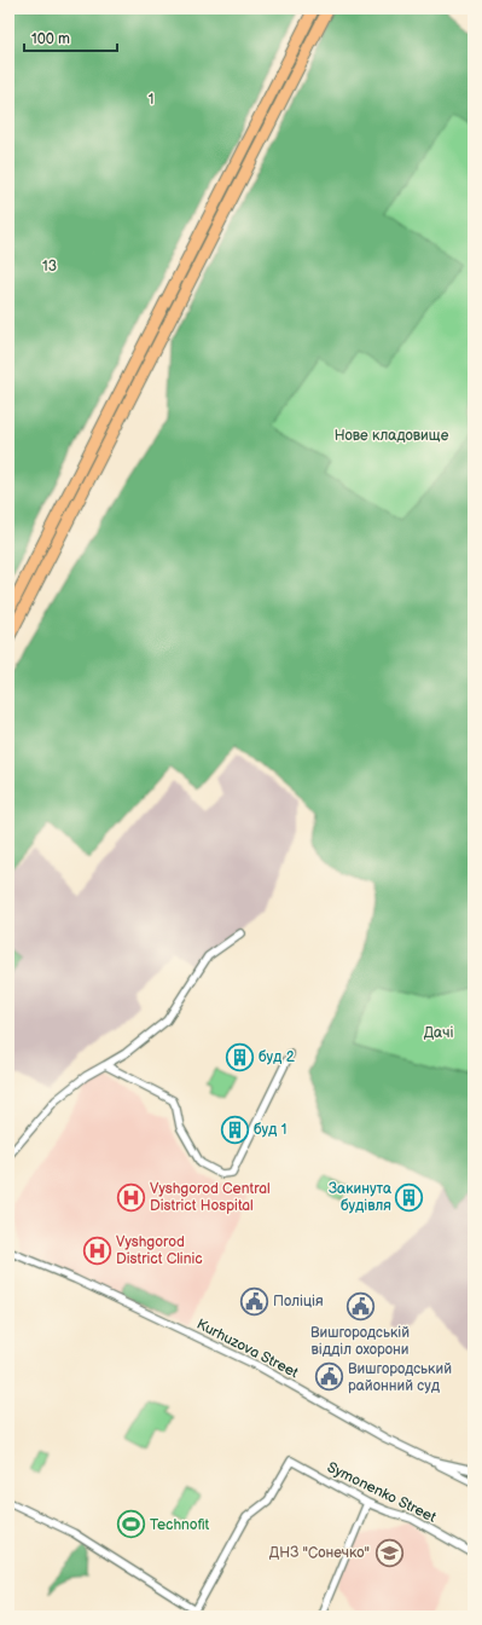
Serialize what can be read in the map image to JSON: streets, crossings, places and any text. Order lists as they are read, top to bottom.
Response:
{
  "streets": {
    "street": ["Kurhuzova Street", "Symonenko Street"]
  },
  "parks": [
    "1",
    "13",
    "Нове кладовище",
    "Дачі"
  ],
  "places": {
    "building": ["буд 2", "буд 1", "Закинута будівля"],
    "hospital": ["Vyshgorod Central District Hospital", "Vyshgorod District Clinic"],
    "public building": ["Поліція", "Вишгородській відділ охорони", "Вишгородський районний суд"],
    "sports": ["Technofit"],
    "school or university": ["ДНЗ \"Сонечко\""]
  },
  "scale_bar": "100 m"
}
